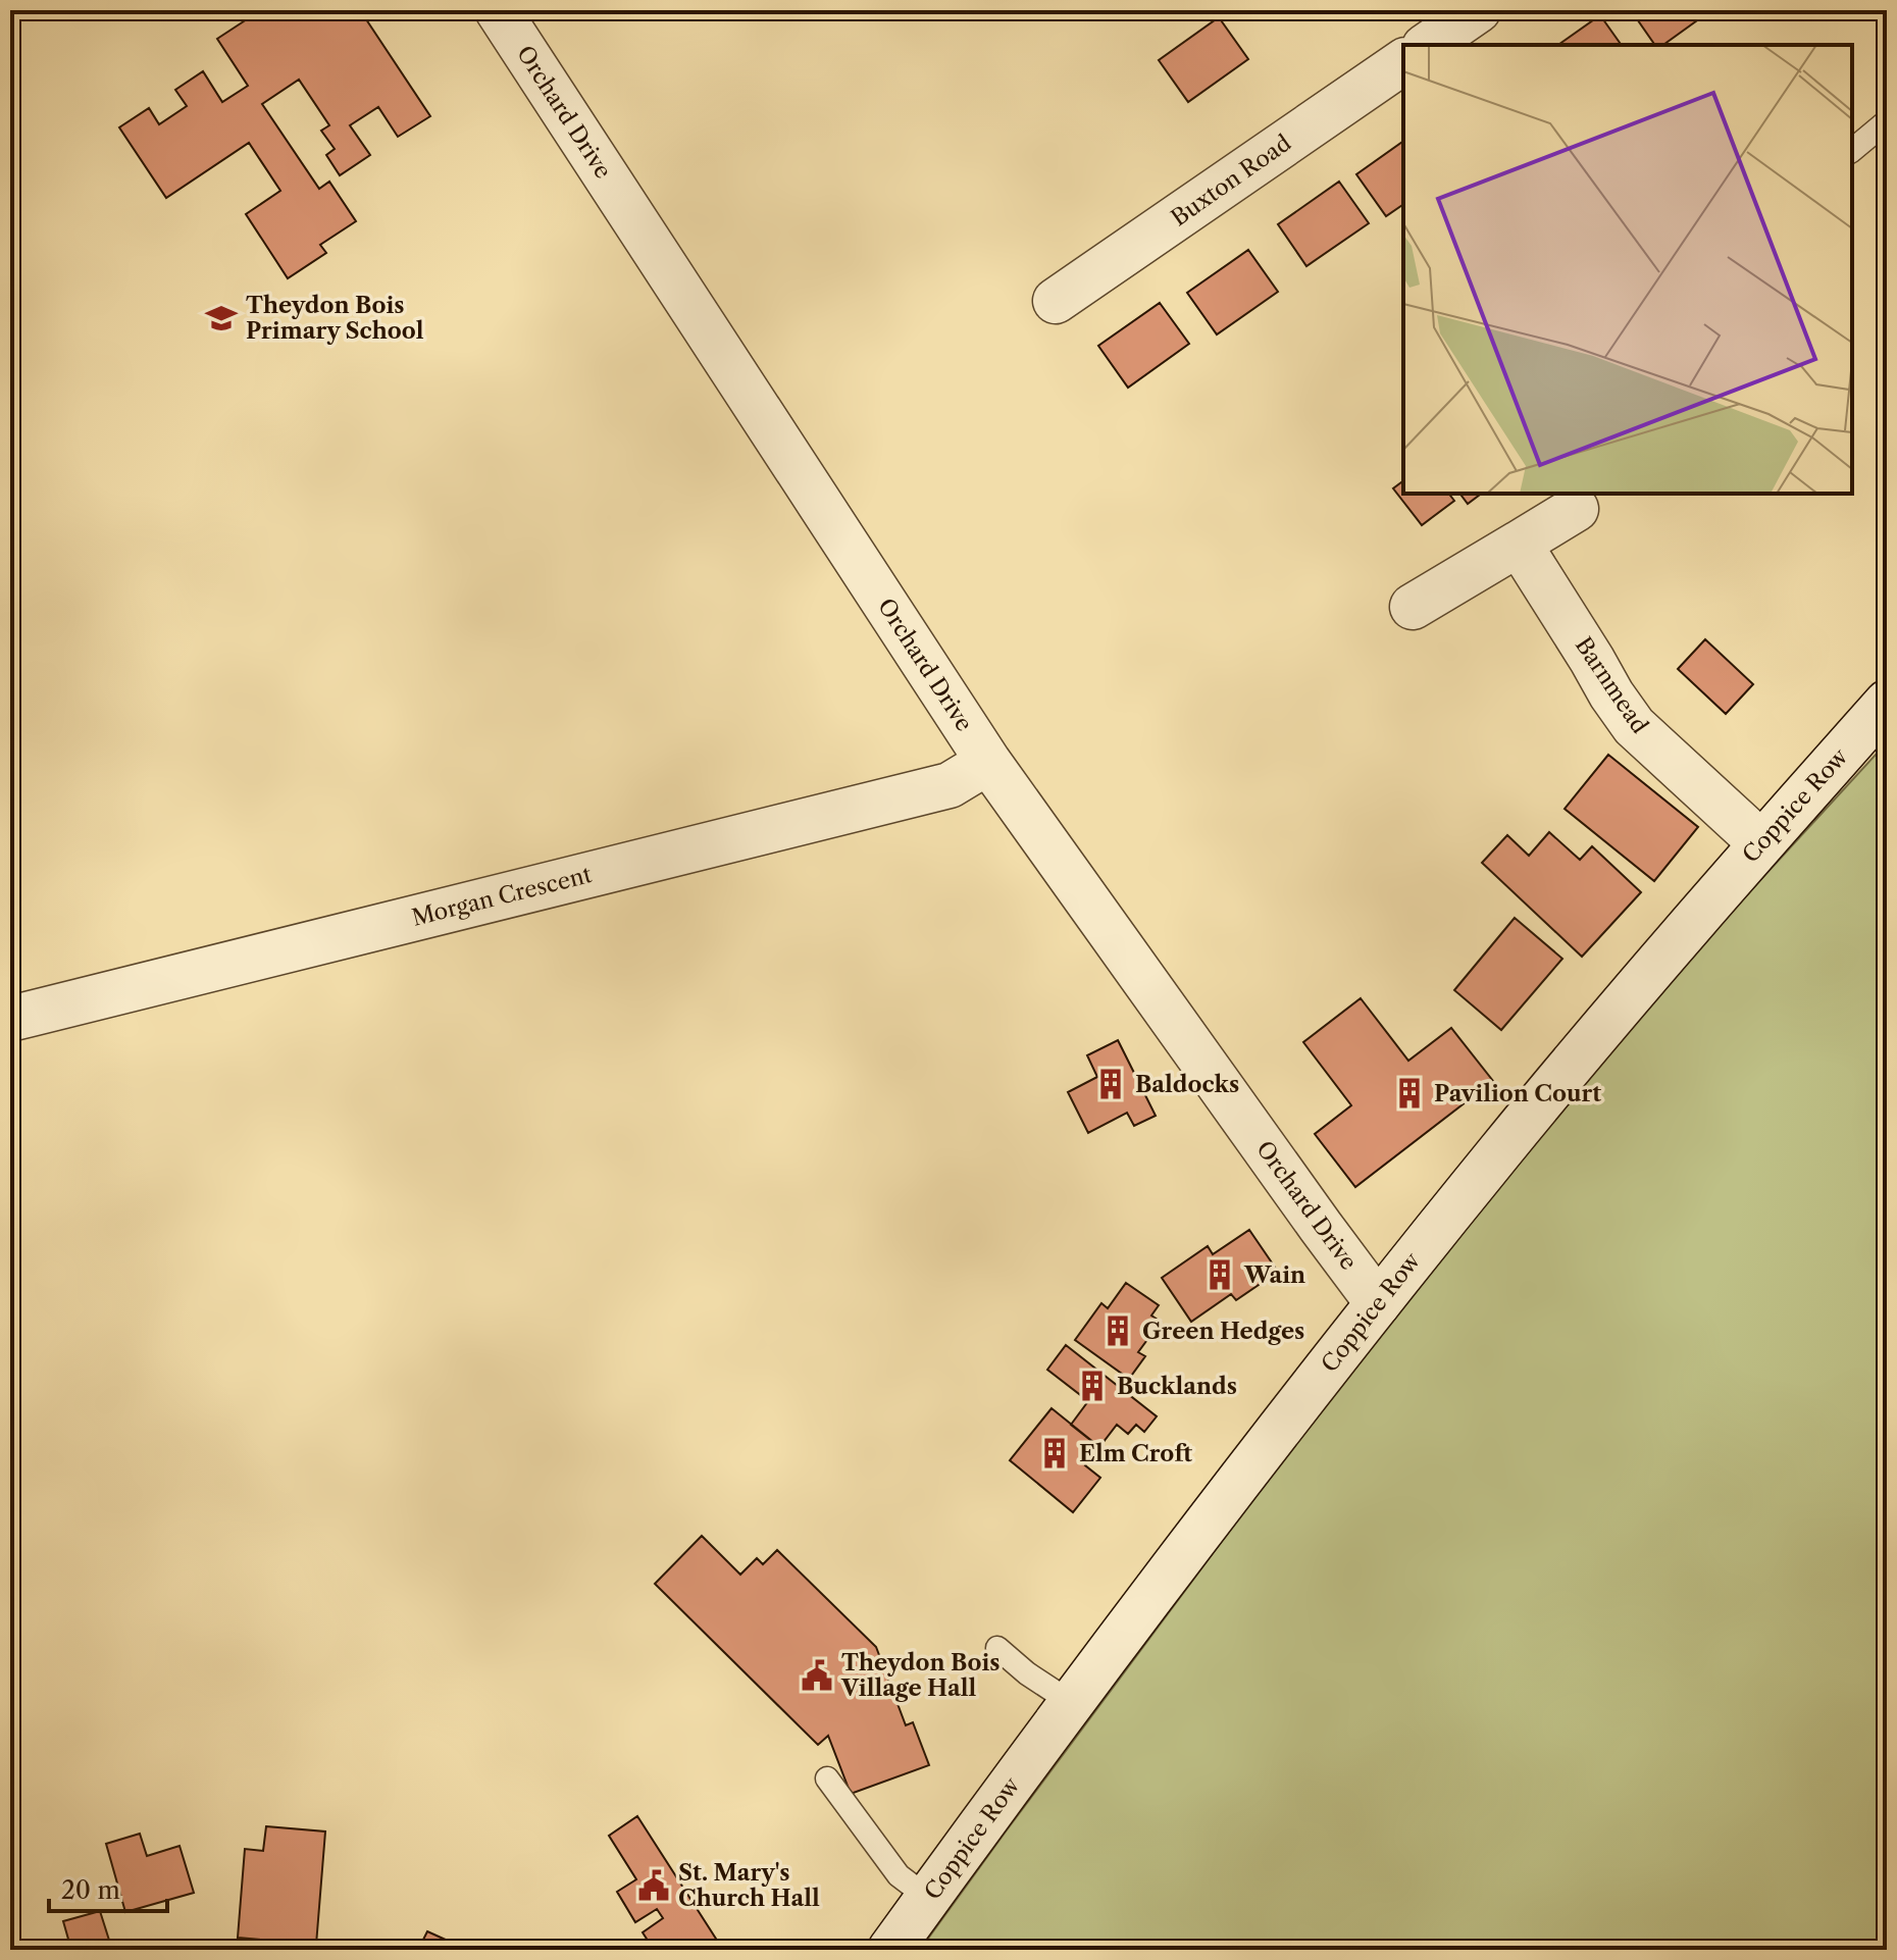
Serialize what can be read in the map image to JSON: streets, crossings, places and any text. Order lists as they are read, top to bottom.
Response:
{
  "streets": {
    "street": [
      "Orchard Drive",
      "Buxton Road",
      "Barnmead",
      "Coppice Row",
      "Morgan Crescent"
    ]
  },
  "crossings": [
    ["Orchard Drive", "Coppice Row"],
    ["Orchard Drive", "Morgan Crescent"],
    ["Barnmead", "Coppice Row"]
  ],
  "places": {
    "school or university": ["Theydon Bois Primary School"],
    "building": [
      "Baldocks",
      "Pavilion Court",
      "Wain",
      "Green Hedges",
      "Bucklands",
      "Elm Croft"
    ],
    "public building": ["Theydon Bois Village Hall", "St. Mary's Church Hall"]
  },
  "scale_bar": "20 m"
}
